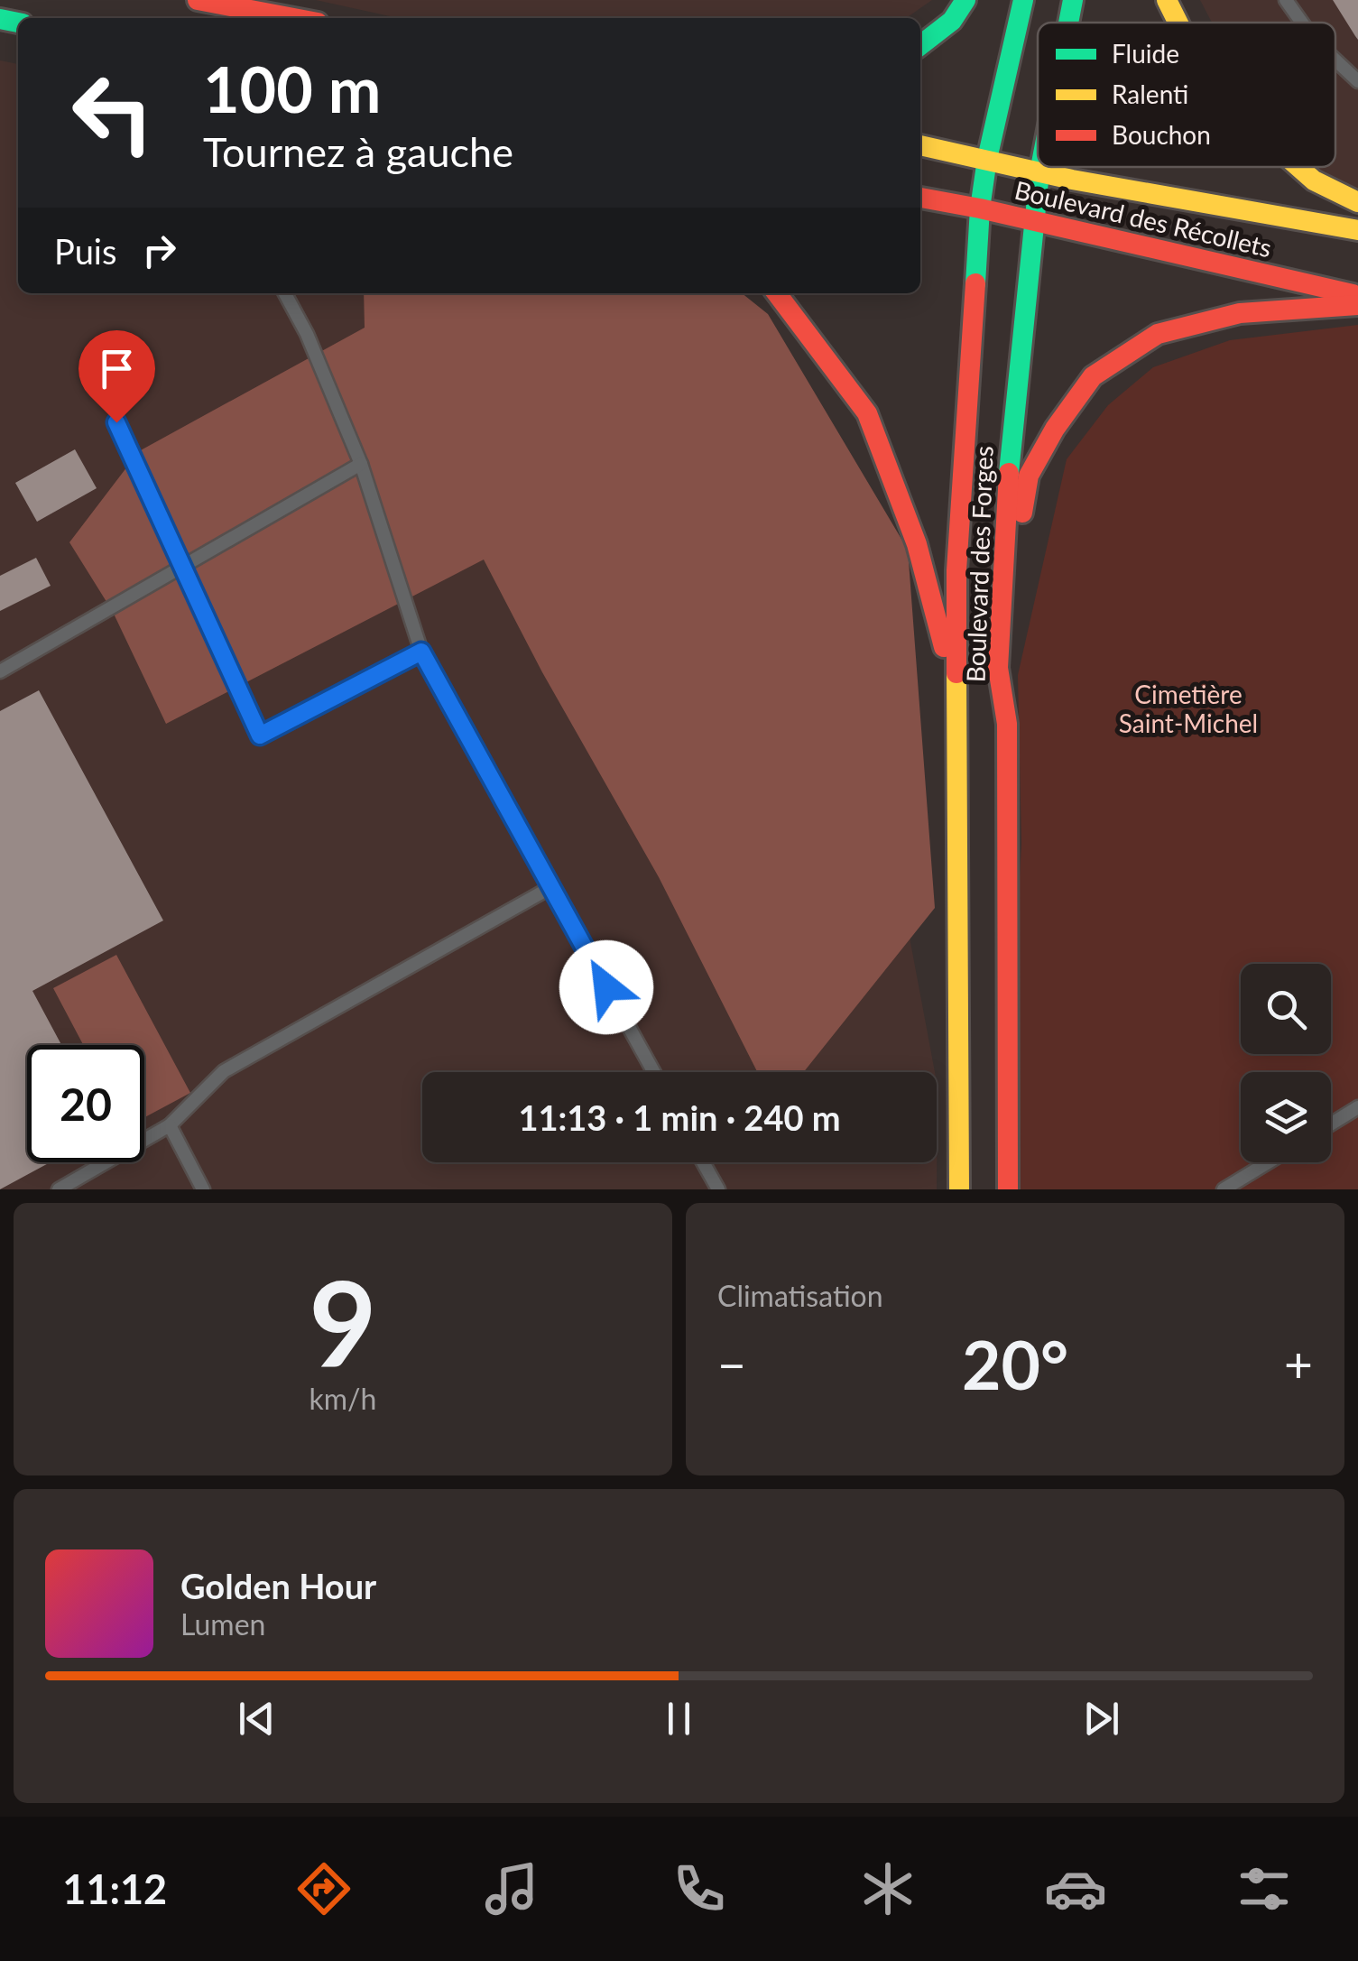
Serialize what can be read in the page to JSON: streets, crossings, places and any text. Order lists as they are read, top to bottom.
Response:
{
  "streets": {
    "main road": ["Boulevard des Récollets", "Boulevard des Forges"]
  },
  "crossings": [
    ["Boulevard des Récollets", "Boulevard des Forges"]
  ],
  "parks": ["Cimetière Saint-Michel"],
  "legend": ["Fluide", "Ralenti", "Bouchon"],
  "page": {
    "turn": ["100 m", "Tournez à gauche"],
    "then": "Puis",
    "limit": "20",
    "trip": "11:13 · 1 min · 240 m",
    "tile": [
      ["9", "km/h"],
      "Climatisation"
    ],
    "heat": ["−", "20°", "+"],
    "song": ["Golden Hour", "Lumen"],
    "tabs": "11:12"
  }
}
